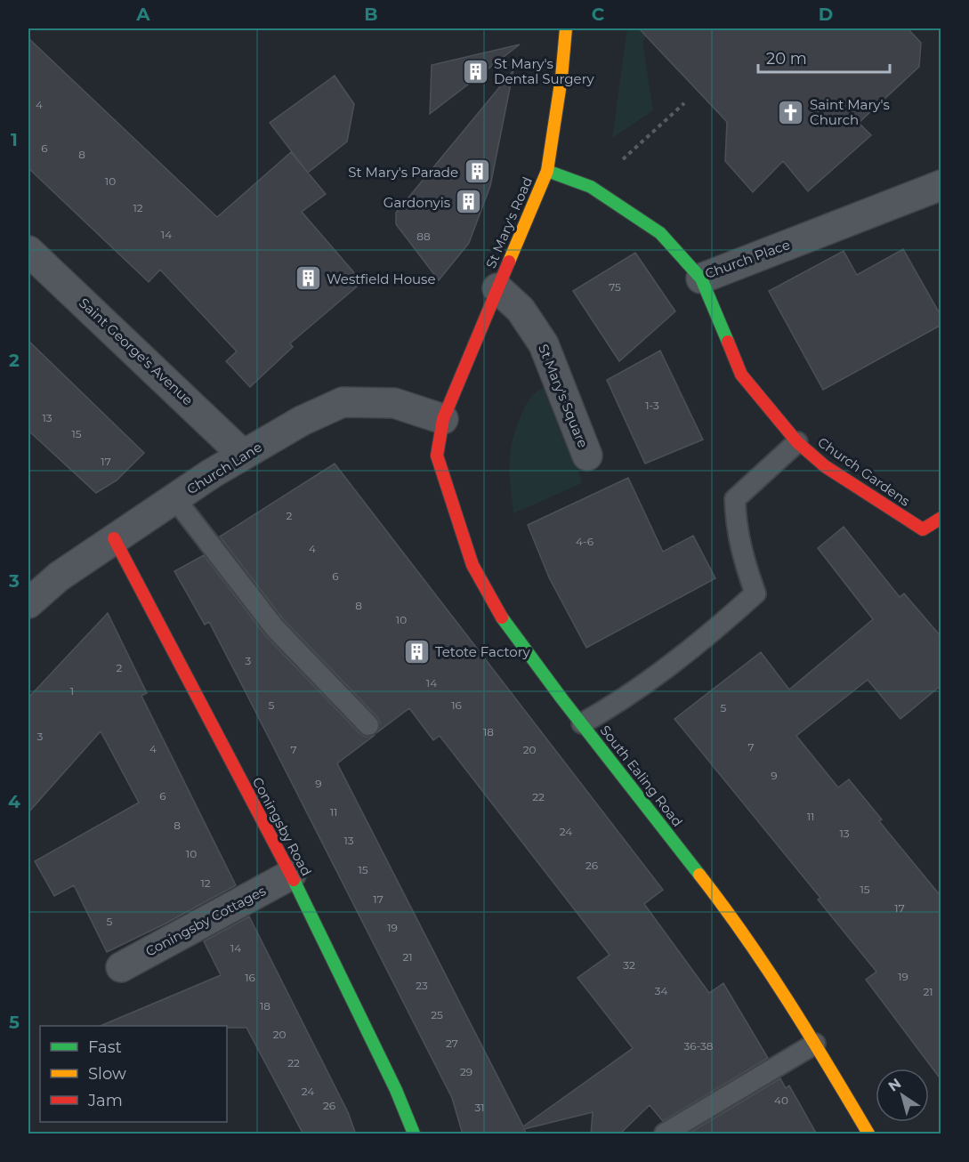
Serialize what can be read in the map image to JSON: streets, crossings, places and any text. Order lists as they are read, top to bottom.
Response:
{
  "streets": {
    "main road": [
      "St Mary's Road",
      "Church Place",
      "Church Gardens",
      "South Ealing Road",
      "Coningsby Road"
    ],
    "street": [
      "Saint George's Avenue",
      "St Mary's Square",
      "Church Lane",
      "Coningsby Cottages"
    ]
  },
  "crossings": [
    ["St Mary's Road", "Church Place"],
    ["St Mary's Road", "St Mary's Square"],
    ["St Mary's Road", "Church Lane"],
    ["St Mary's Road", "South Ealing Road"],
    ["Church Place", "Church Gardens"],
    ["Saint George's Avenue", "Church Lane"],
    ["Church Lane", "South Ealing Road"],
    ["Church Lane", "Coningsby Road"],
    ["Coningsby Road", "Coningsby Cottages"]
  ],
  "places": {
    "building": [
      "St Mary's Dental Surgery",
      "St Mary's Parade",
      "Gardonyis",
      "Westfield House",
      "Tetote Factory"
    ],
    "church": ["Saint Mary's Church"]
  },
  "house_numbers": [
    "4",
    "6",
    "8",
    "10",
    "12",
    "14",
    "88",
    "75",
    "1-3",
    "13",
    "15",
    "17",
    "2",
    "4-6",
    "4",
    "6",
    "8",
    "10",
    "3",
    "2",
    "14",
    "1",
    "5",
    "16",
    "5",
    "18",
    "3",
    "7",
    "4",
    "7",
    "20",
    "9",
    "9",
    "6",
    "22",
    "11",
    "11",
    "8",
    "24",
    "13",
    "13",
    "10",
    "26",
    "15",
    "12",
    "15",
    "17",
    "17",
    "5",
    "19",
    "14",
    "21",
    "32",
    "19",
    "16",
    "23",
    "34",
    "21",
    "18",
    "25",
    "20",
    "27",
    "36-38",
    "22",
    "29",
    "24",
    "40",
    "26",
    "31"
  ],
  "legend": ["Fast", "Slow", "Jam"],
  "scale_bar": "20 m",
  "north": "top left",
  "grid": {
    "columns": [
      "A",
      "B",
      "C",
      "D"
    ],
    "rows": [
      "1",
      "2",
      "3",
      "4",
      "5"
    ]
  }
}
